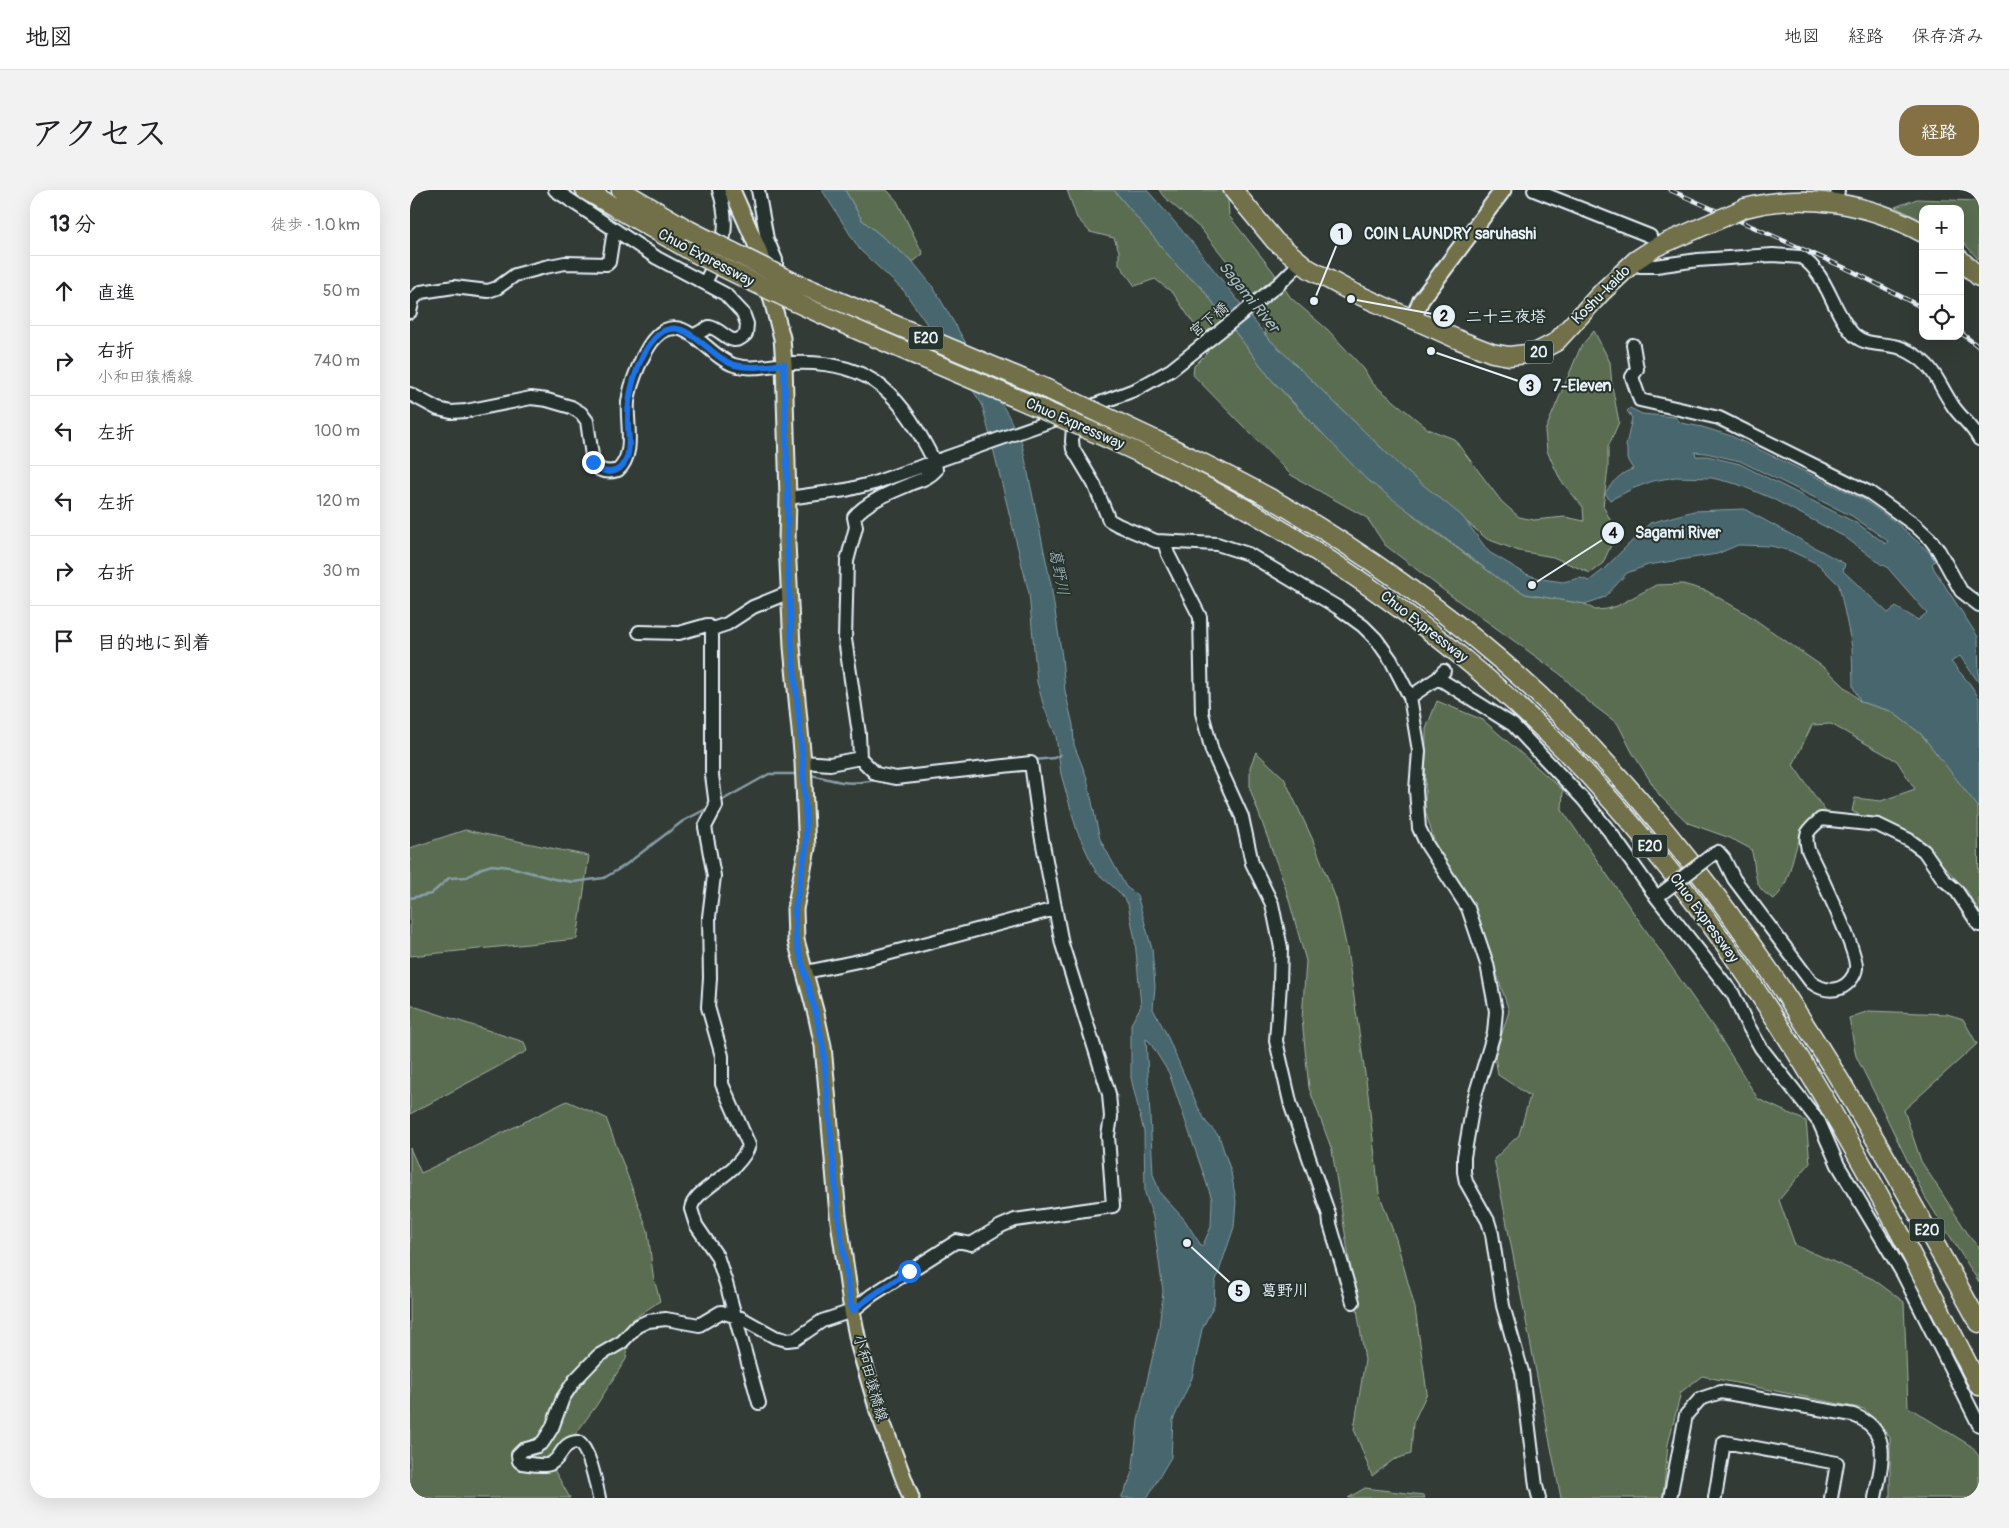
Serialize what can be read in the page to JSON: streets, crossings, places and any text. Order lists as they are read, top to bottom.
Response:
{
  "streets": {
    "highway": [
      "Chuo Expressway",
      "Koshu-kaido",
      "E20",
      "20"
    ],
    "main road": ["小和田猿橋線"],
    "street": ["宮下橋"]
  },
  "crossings": [
    ["Koshu-kaido", "宮下橋"],
    ["宮下橋", "小和田猿橋線"]
  ],
  "water": ["Sagami River", "葛野川"],
  "places": [
    "二十三夜塔",
    "COIN LAUNDRY saruhashi",
    "7-Eleven",
    "Sagami River",
    "葛野川"
  ],
  "page": {
    "header": "地図",
    "nav": ["地図", "経路", "保存済み"],
    "title": "アクセス",
    "buttons": "経路",
    "heading": ["13 分", "徒歩 · 1.0 km"],
    "map_buttons": ["+", "−"],
    "list": [
      ["直進", "50 m"],
      ["右折", "小和田猿橋線", "740 m"],
      ["左折", "100 m"],
      ["左折", "120 m"],
      ["右折", "30 m"],
      "目的地に到着"
    ]
  }
}
